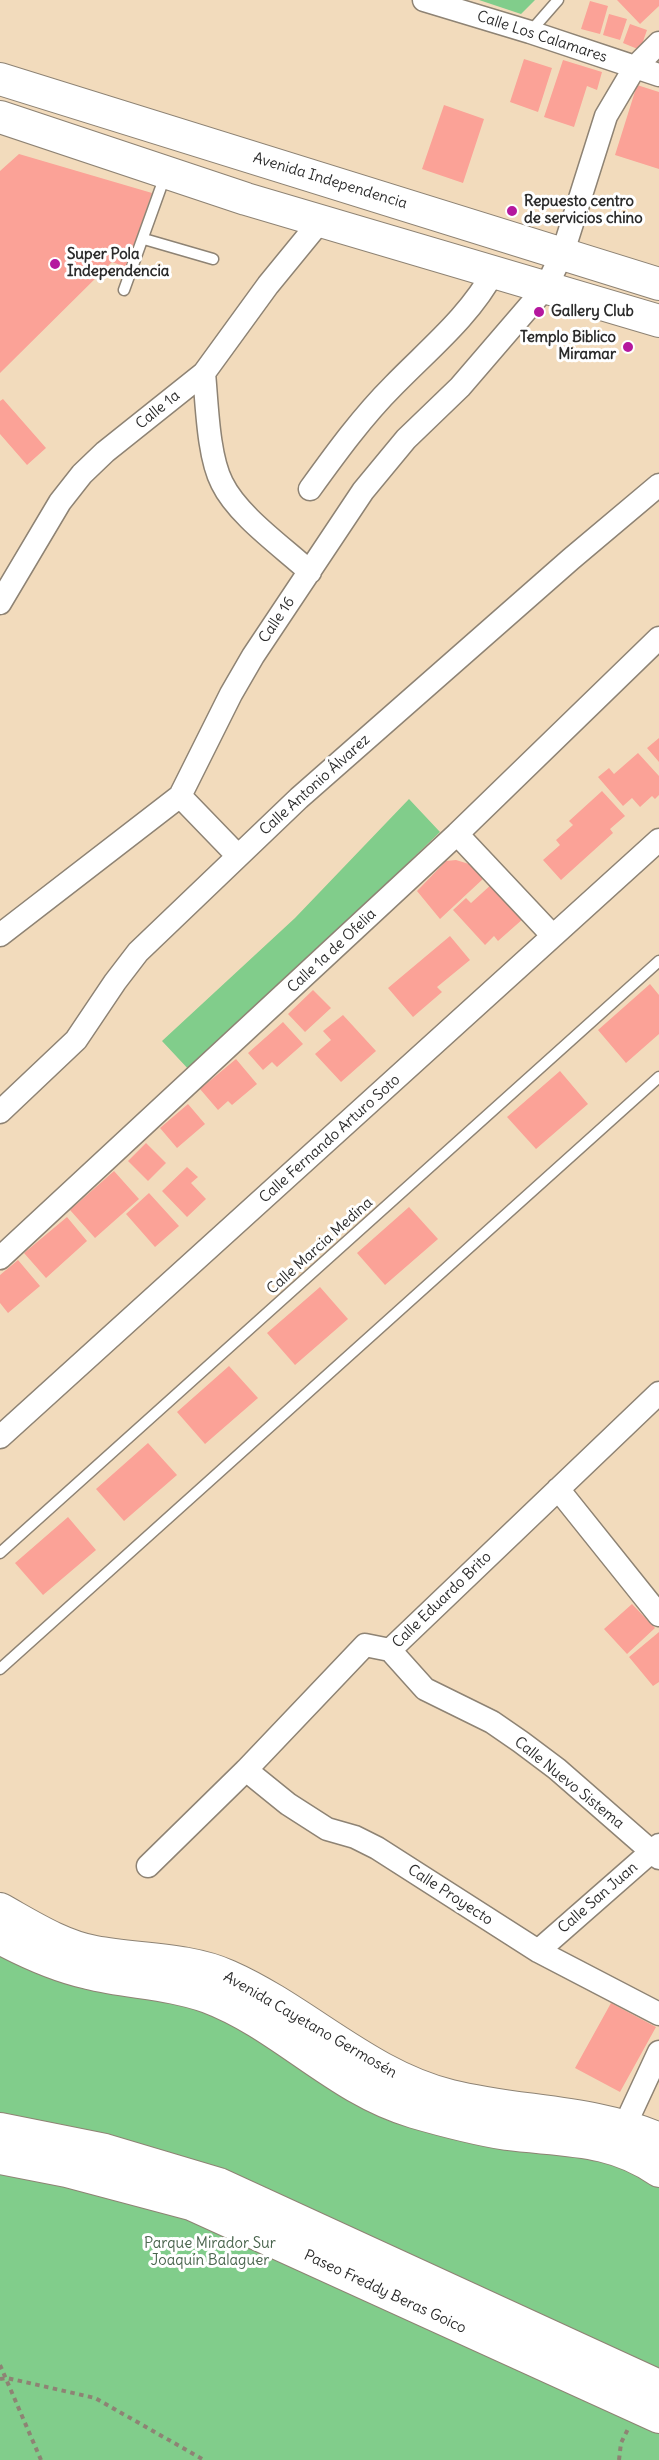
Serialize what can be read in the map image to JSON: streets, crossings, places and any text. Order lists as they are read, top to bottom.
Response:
{
  "streets": {
    "street": [
      "Calle Los Calamares",
      "Avenida Independencia",
      "Calle 1a",
      "Calle 16",
      "Calle Antonio Álvarez",
      "Calle 1a de Ofelia",
      "Calle Fernando Arturo Soto",
      "Calle Eduardo Brito",
      "Calle Nuevo Sistema",
      "Calle Proyecto",
      "Calle San Juan",
      "Avenida Cayetano Germosén",
      "Paseo Freddy Beras Goico"
    ],
    "lane": ["Calle Marcia Medina"]
  },
  "crossings": [
    ["Calle Los Calamares", "Calle 16"],
    ["Avenida Independencia", "Calle 16"],
    ["Calle Eduardo Brito", "Calle Nuevo Sistema"],
    ["Calle Eduardo Brito", "Calle Proyecto"],
    ["Calle Nuevo Sistema", "Calle San Juan"],
    ["Calle Proyecto", "Calle San Juan"]
  ],
  "parks": ["Parque Mirador Sur Joaquín Balaguer"],
  "places": [
    "Repuesto centro de servicios chino",
    "Super Pola Independencia",
    "Gallery Club",
    "Templo Biblico Miramar"
  ]
}
